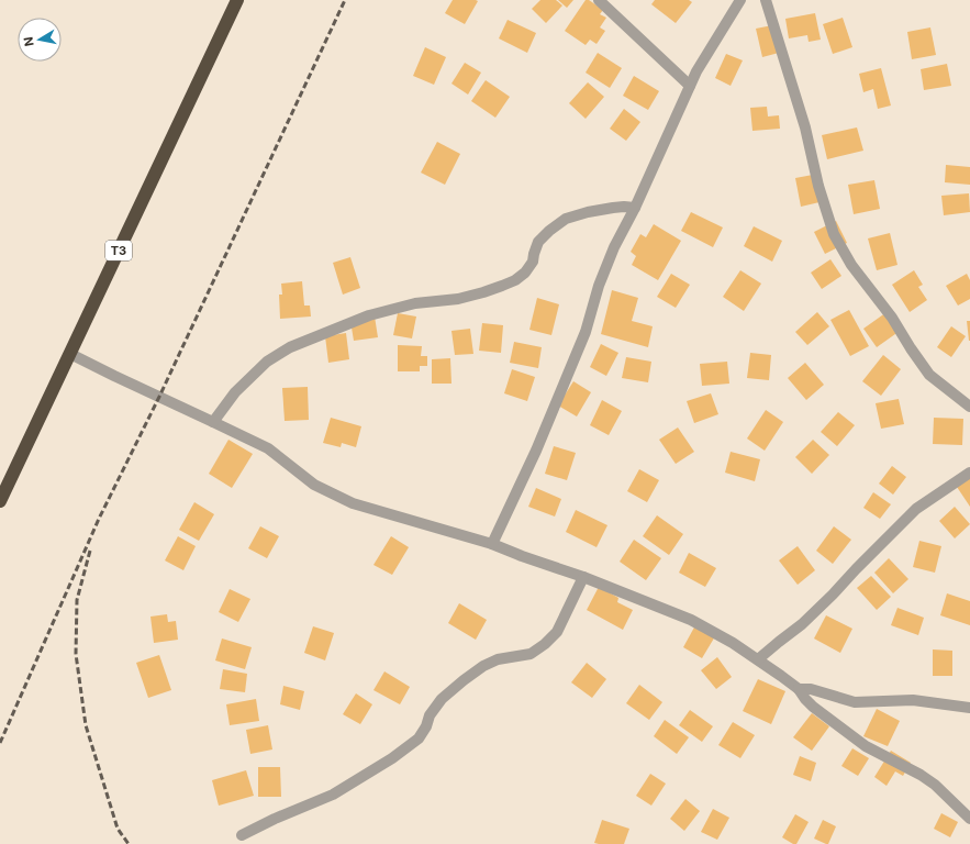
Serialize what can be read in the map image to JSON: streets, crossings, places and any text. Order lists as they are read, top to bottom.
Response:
{
  "streets": {
    "highway": ["T3"]
  },
  "north": "left"
}
